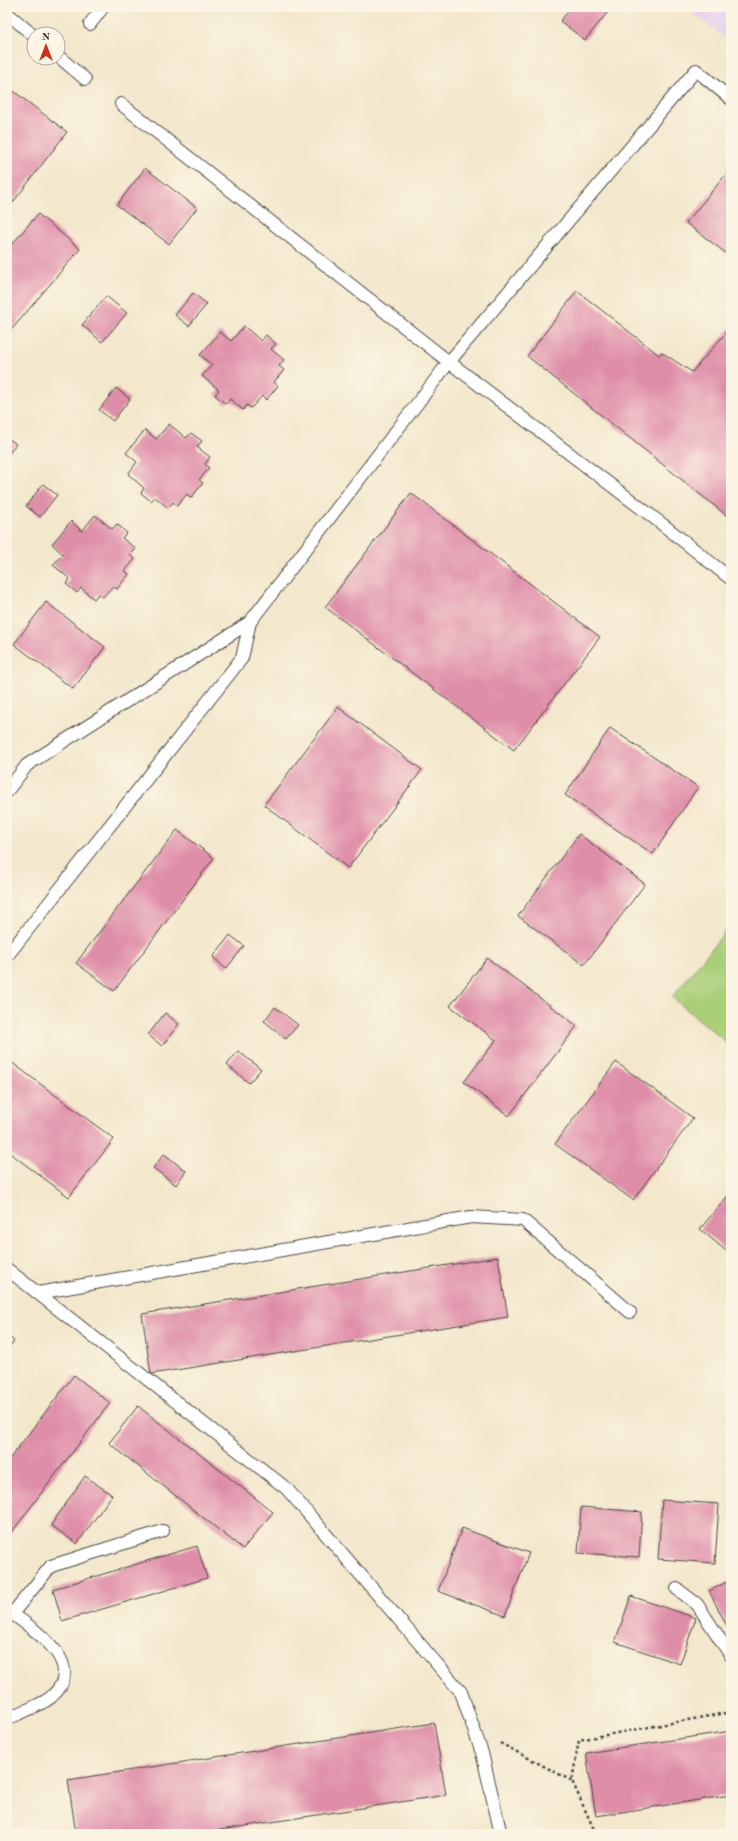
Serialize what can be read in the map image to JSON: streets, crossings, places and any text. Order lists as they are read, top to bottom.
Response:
{
  "north": "top"
}
